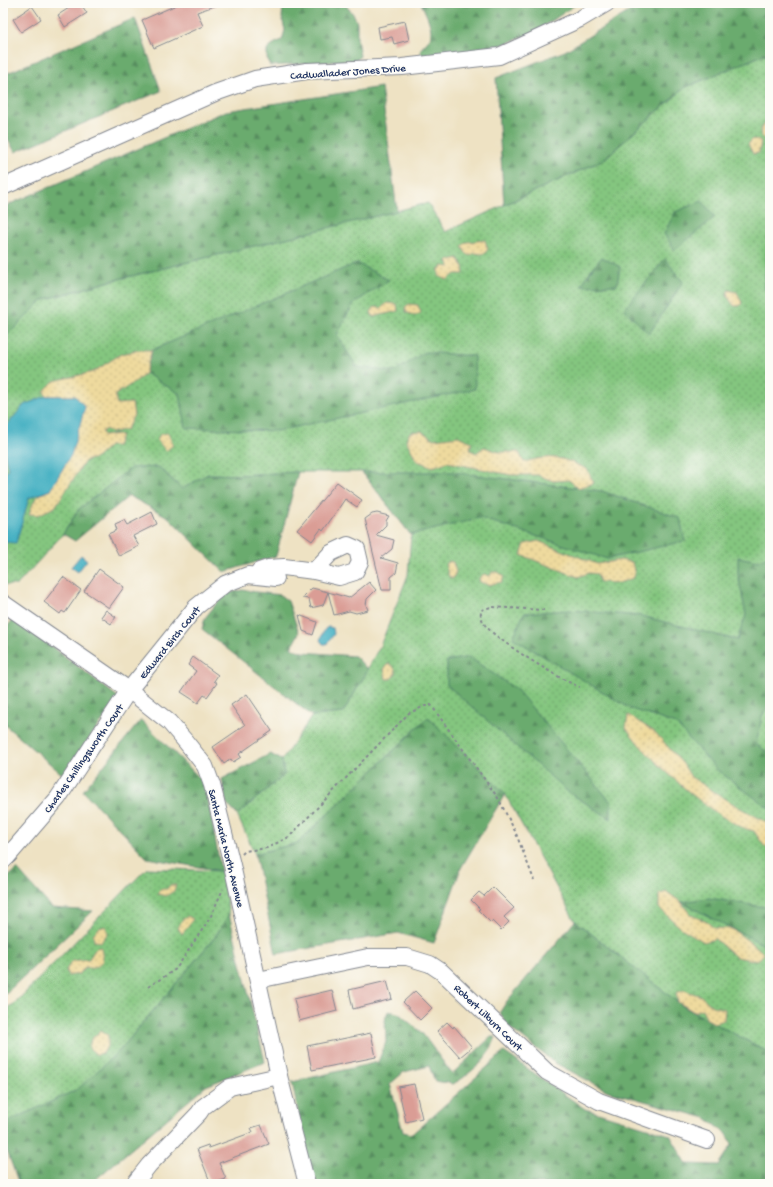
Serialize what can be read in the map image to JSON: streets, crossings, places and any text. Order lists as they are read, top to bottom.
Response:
{
  "streets": {
    "street": [
      "Cadwallader Jones Drive",
      "Edward Birch Court",
      "Charles Chillingsworth Court",
      "Santa Maria North Avenue",
      "Robert Lilburn Court"
    ]
  },
  "crossings": [
    ["Edward Birch Court", "Charles Chillingsworth Court"],
    ["Edward Birch Court", "Santa Maria North Avenue"],
    ["Charles Chillingsworth Court", "Santa Maria North Avenue"],
    ["Santa Maria North Avenue", "Robert Lilburn Court"]
  ]
}
